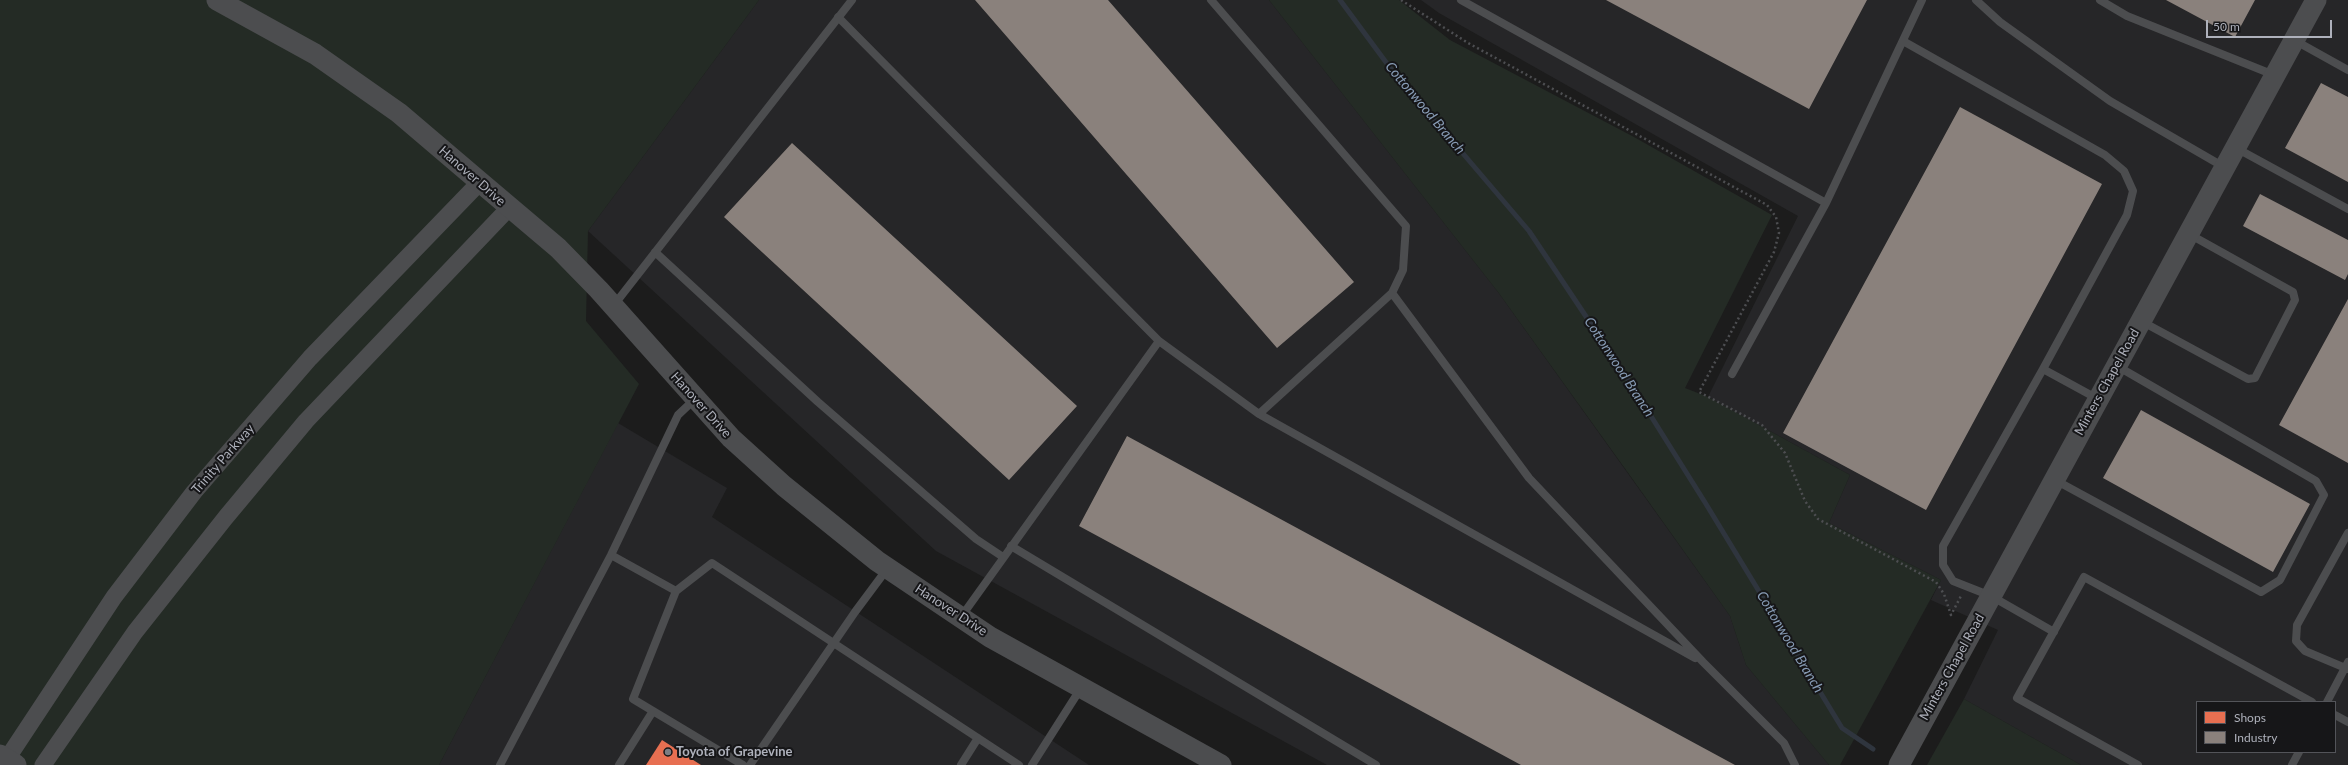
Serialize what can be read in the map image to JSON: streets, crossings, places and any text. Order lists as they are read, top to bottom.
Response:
{
  "streets": {
    "street": ["Hanover Drive", "Minters Chapel Road", "Trinity Parkway"]
  },
  "crossings": [
    ["Hanover Drive", "Trinity Parkway"]
  ],
  "water": ["Cottonwood Branch"],
  "places": ["Toyota of Grapevine"],
  "legend": ["Shops", "Industry"],
  "scale_bar": "50 m"
}
